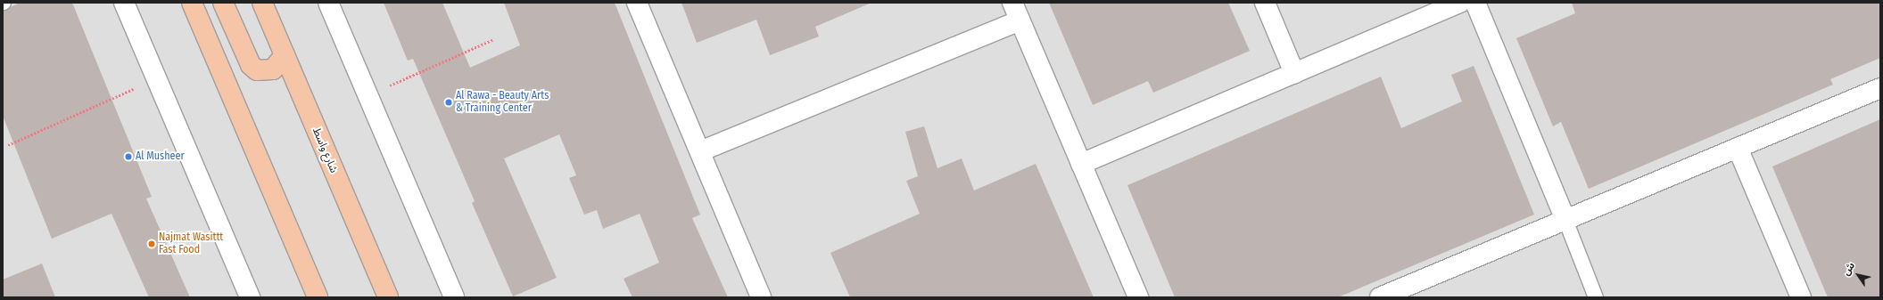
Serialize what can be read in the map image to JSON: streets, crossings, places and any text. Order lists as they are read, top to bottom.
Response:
{
  "streets": {
    "main road": ["شارع واسط"]
  },
  "places": ["Al Rawa - Beauty Arts & Training Center", "Al Musheer", "Najmat Wasittt Fast Food"],
  "north": "top left"
}
